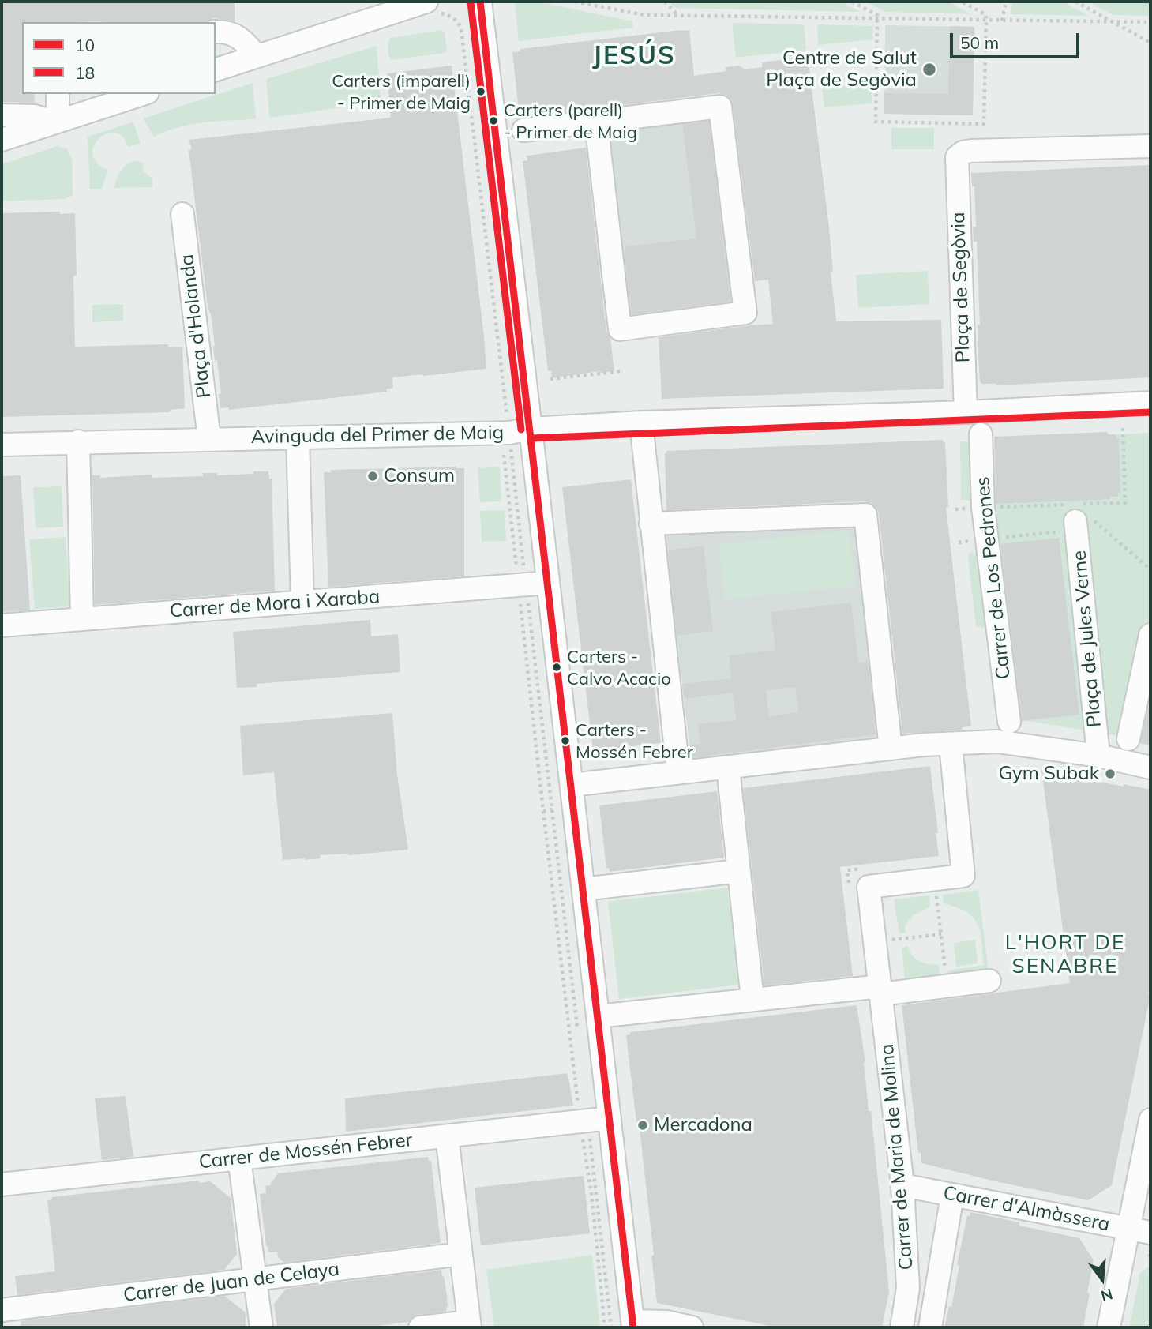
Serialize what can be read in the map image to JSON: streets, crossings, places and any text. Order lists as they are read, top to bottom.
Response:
{
  "streets": {
    "street": [
      "Plaça de Segòvia",
      "Plaça d'Holanda",
      "Avinguda del Primer de Maig",
      "Carrer de Los Pedrones",
      "Carrer de Mora i Xaraba",
      "Plaça de Jules Verne",
      "Carrer de Mossén Febrer",
      "Carrer de Maria de Molina",
      "Carrer d'Almàssera",
      "Carrer de Juan de Celaya"
    ]
  },
  "crossings": [
    ["Plaça de Segòvia", "Avinguda del Primer de Maig"],
    ["Plaça d'Holanda", "Avinguda del Primer de Maig"],
    ["Carrer de Maria de Molina", "Carrer d'Almàssera"]
  ],
  "districts": ["JESÚS", "L'HORT DE SENABRE"],
  "places": [
    "Centre de Salut Plaça de Segòvia",
    "Carters (imparell) - Primer de Maig",
    "Carters (parell) - Primer de Maig",
    "Consum",
    "Carters - Calvo Acacio",
    "Carters - Mossén Febrer",
    "Gym Subak",
    "Mercadona"
  ],
  "lines": ["transit line 10", "transit line 18"],
  "legend": ["10", "18"],
  "scale_bar": "50 m",
  "north": "bottom"
}
